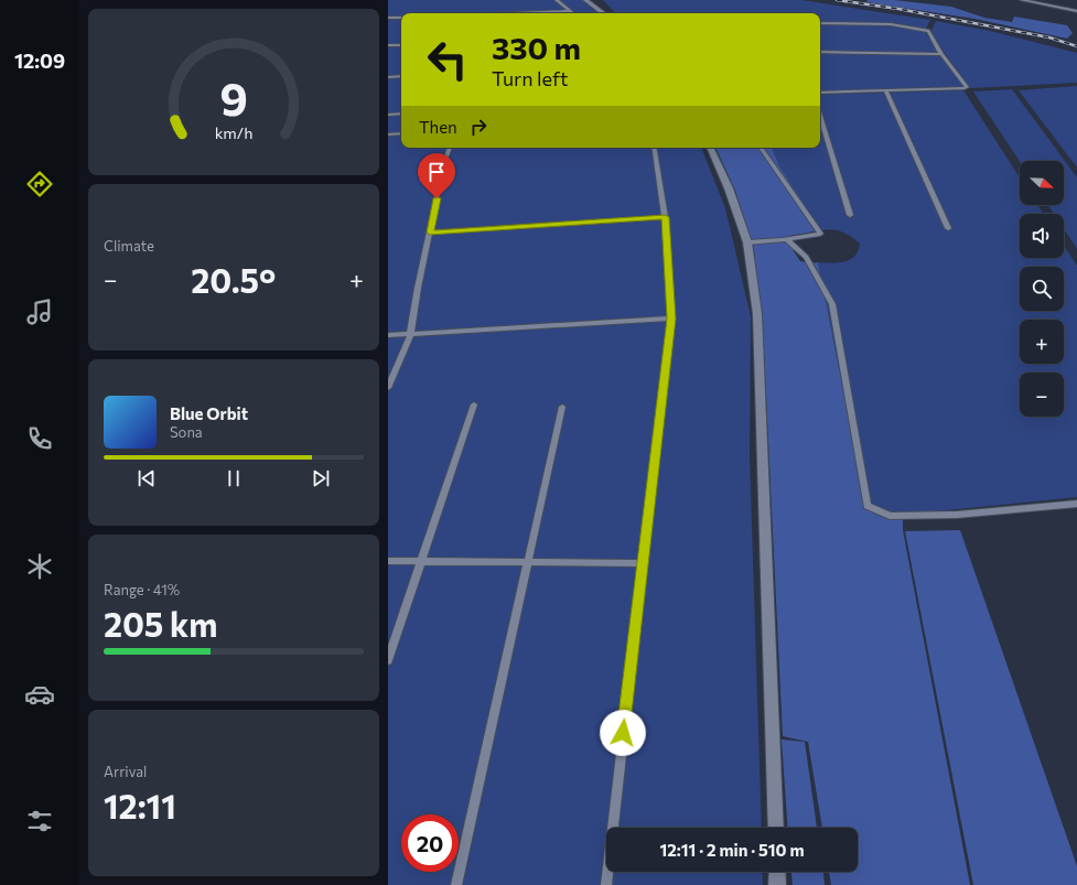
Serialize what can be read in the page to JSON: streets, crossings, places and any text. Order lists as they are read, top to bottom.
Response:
{
  "north": "bottom right",
  "page": {
    "tabs": "12:09",
    "turn": ["330 m", "Turn left"],
    "then": "Then",
    "map_buttons": ["+", "−"],
    "tile": [
      "Climate",
      ["Range · 41%", "205 km"],
      ["Arrival", "12:11"]
    ],
    "heat": ["−", "20.5°", "+"],
    "song": ["Blue Orbit", "Sona"],
    "limit": "20",
    "trip": "12:11 · 2 min · 510 m",
    "gauge": ["9", "km/h"]
  }
}
